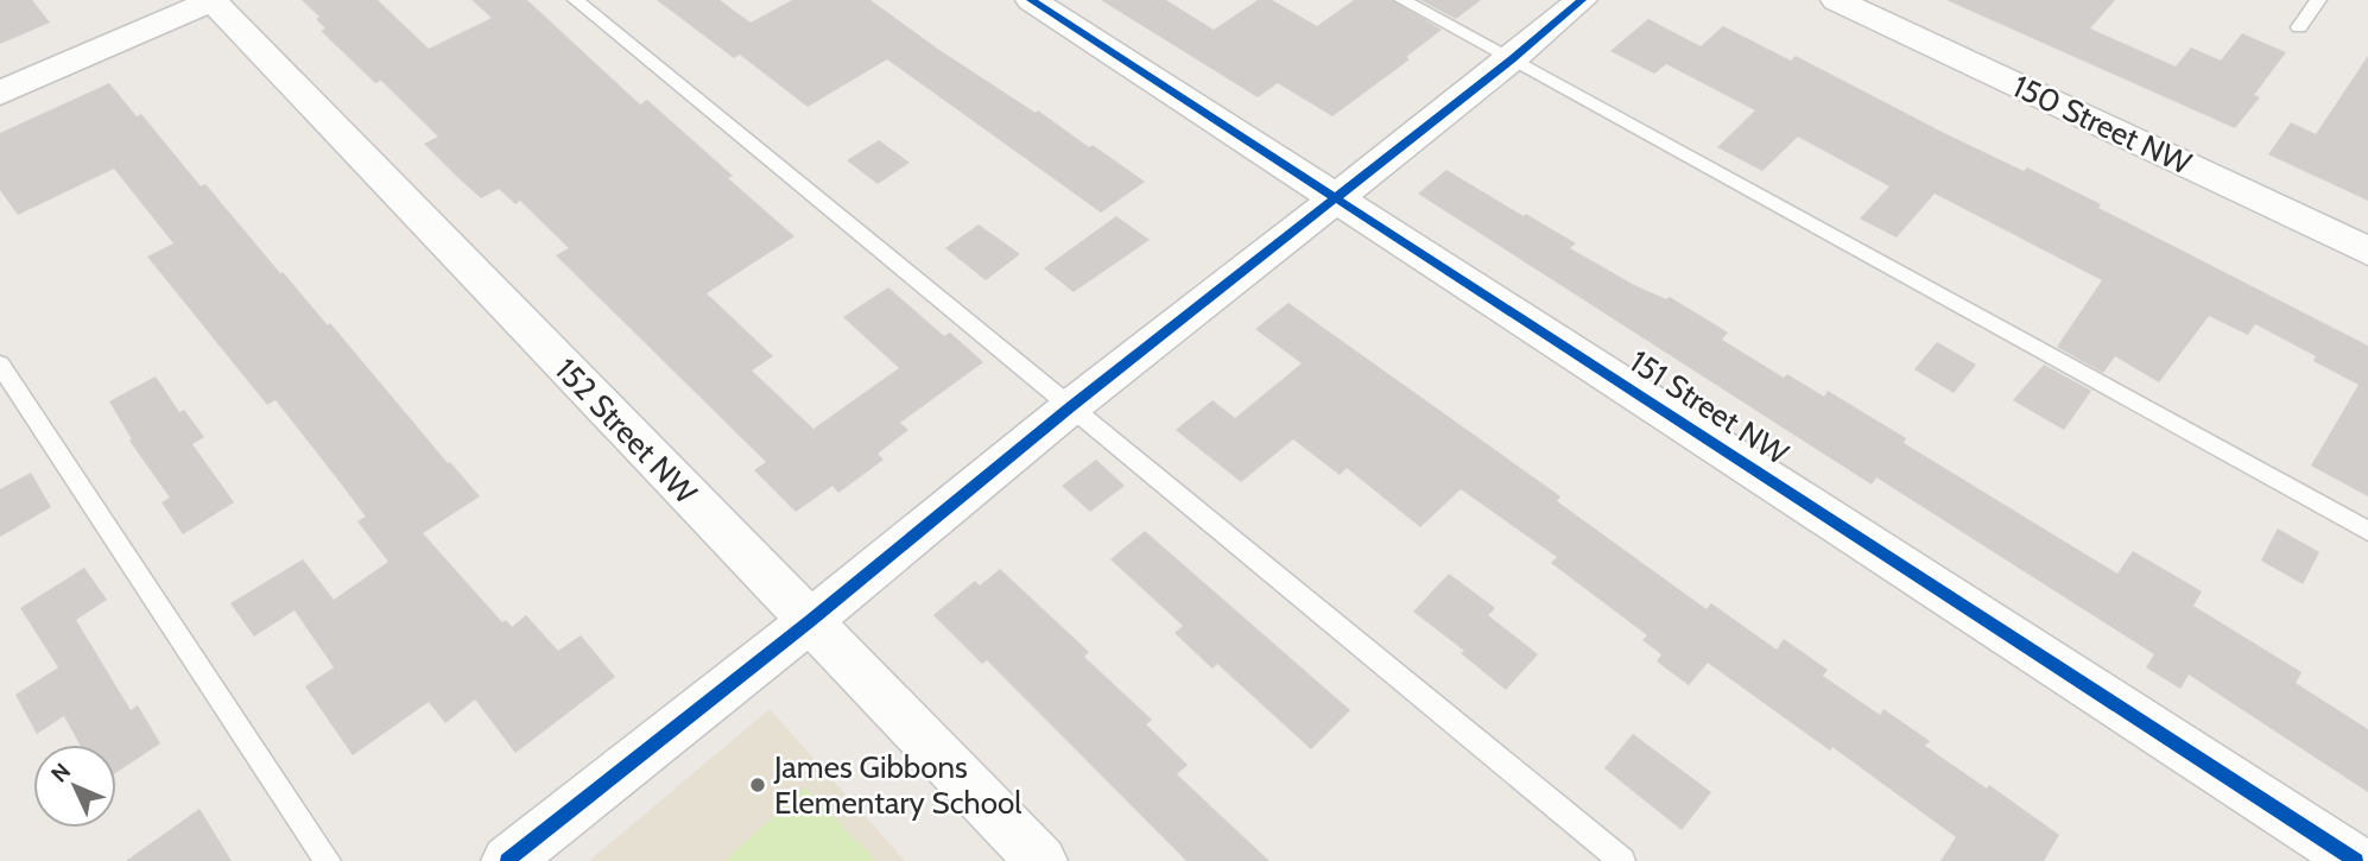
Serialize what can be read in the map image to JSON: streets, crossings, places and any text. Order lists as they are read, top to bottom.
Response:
{
  "streets": {
    "street": ["150 Street NW", "151 Street NW", "152 Street NW"]
  },
  "places": ["James Gibbons Elementary School"],
  "north": "top left"
}
